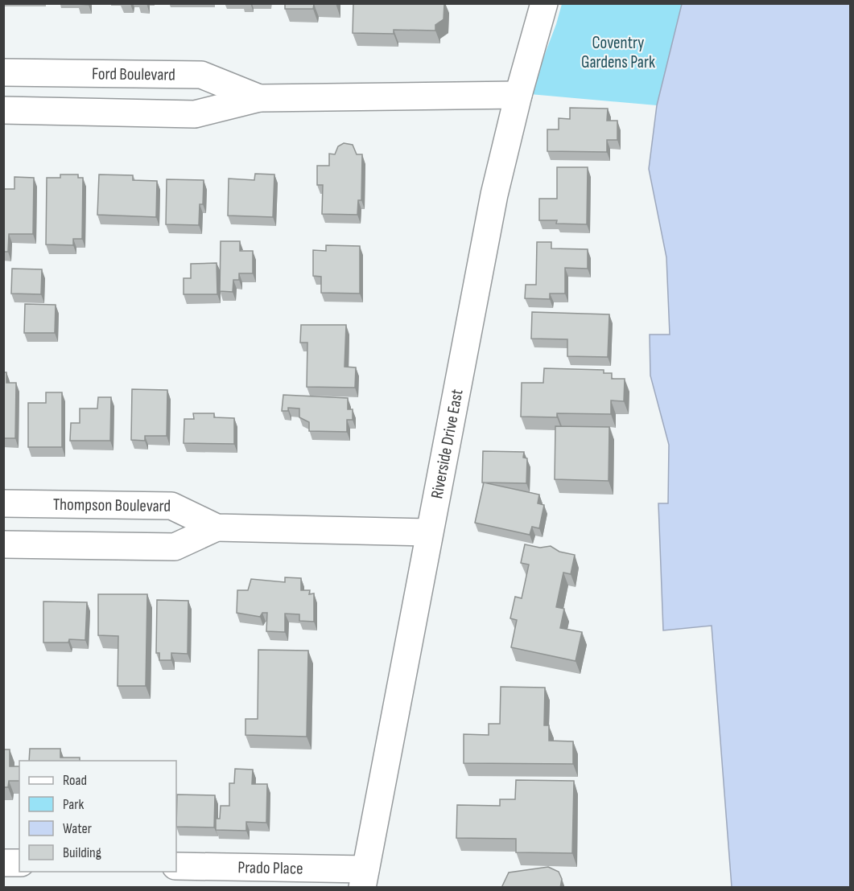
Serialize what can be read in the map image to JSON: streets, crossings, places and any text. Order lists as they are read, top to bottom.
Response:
{
  "streets": {
    "street": [
      "Ford Boulevard",
      "Riverside Drive East",
      "Thompson Boulevard",
      "Prado Place"
    ]
  },
  "crossings": [
    ["Ford Boulevard", "Riverside Drive East"],
    ["Riverside Drive East", "Thompson Boulevard"],
    ["Riverside Drive East", "Prado Place"]
  ],
  "parks": ["Coventry Gardens Park"],
  "legend": [
    "Road",
    "Park",
    "Water",
    "Building"
  ]
}
